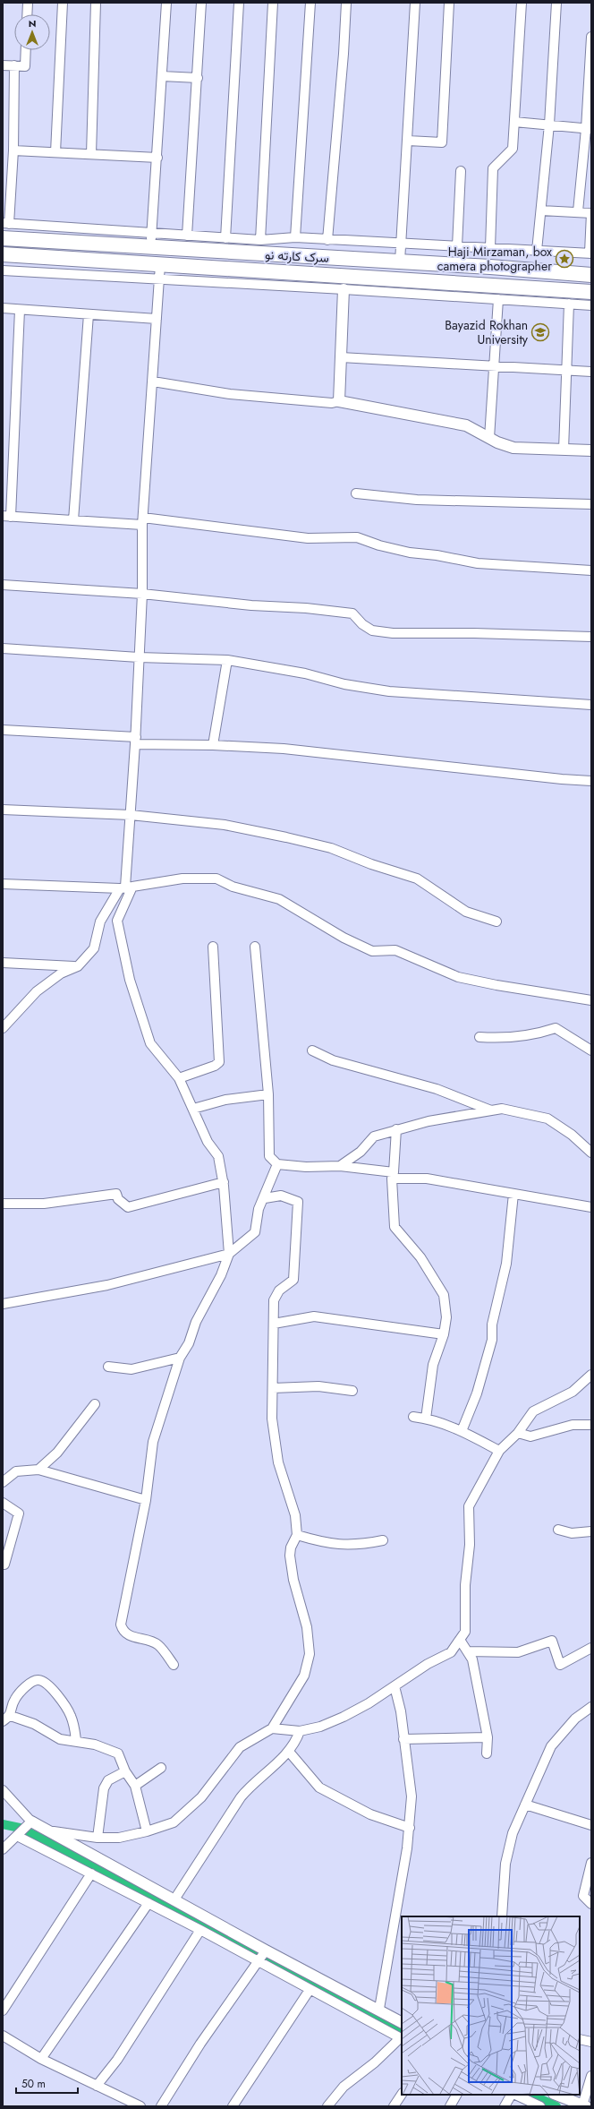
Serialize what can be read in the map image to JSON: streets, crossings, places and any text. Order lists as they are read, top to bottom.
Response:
{
  "streets": {
    "highway": ["سرک کارته نو"]
  },
  "places": {
    "place": ["Haji Mirzaman, box camera photographer"],
    "school or university": ["Bayazid Rokhan University"]
  },
  "scale_bar": "50 m",
  "north": "top"
}
